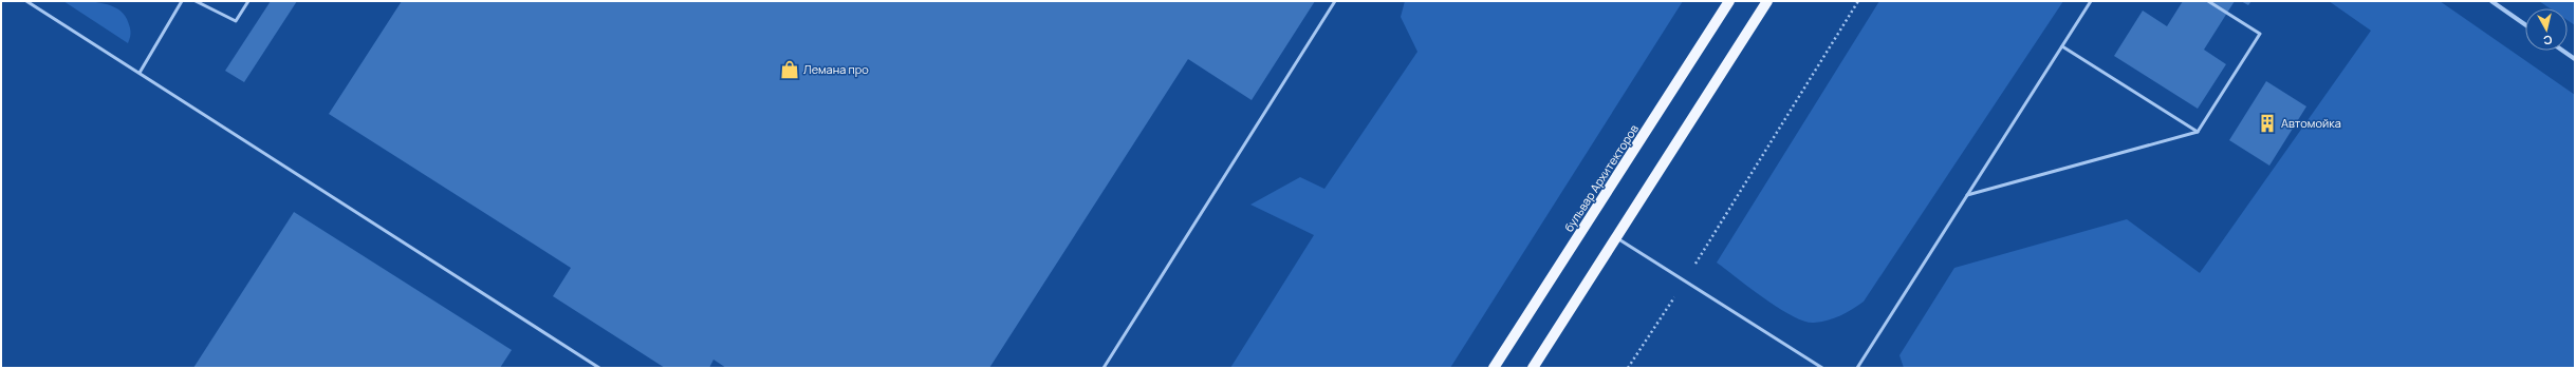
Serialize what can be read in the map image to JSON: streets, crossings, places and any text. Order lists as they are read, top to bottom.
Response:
{
  "streets": {
    "main road": ["бульвар Архитекторов"]
  },
  "places": {
    "shop": ["Лемана про"],
    "building": ["Автомойка"]
  },
  "north": "bottom"
}
